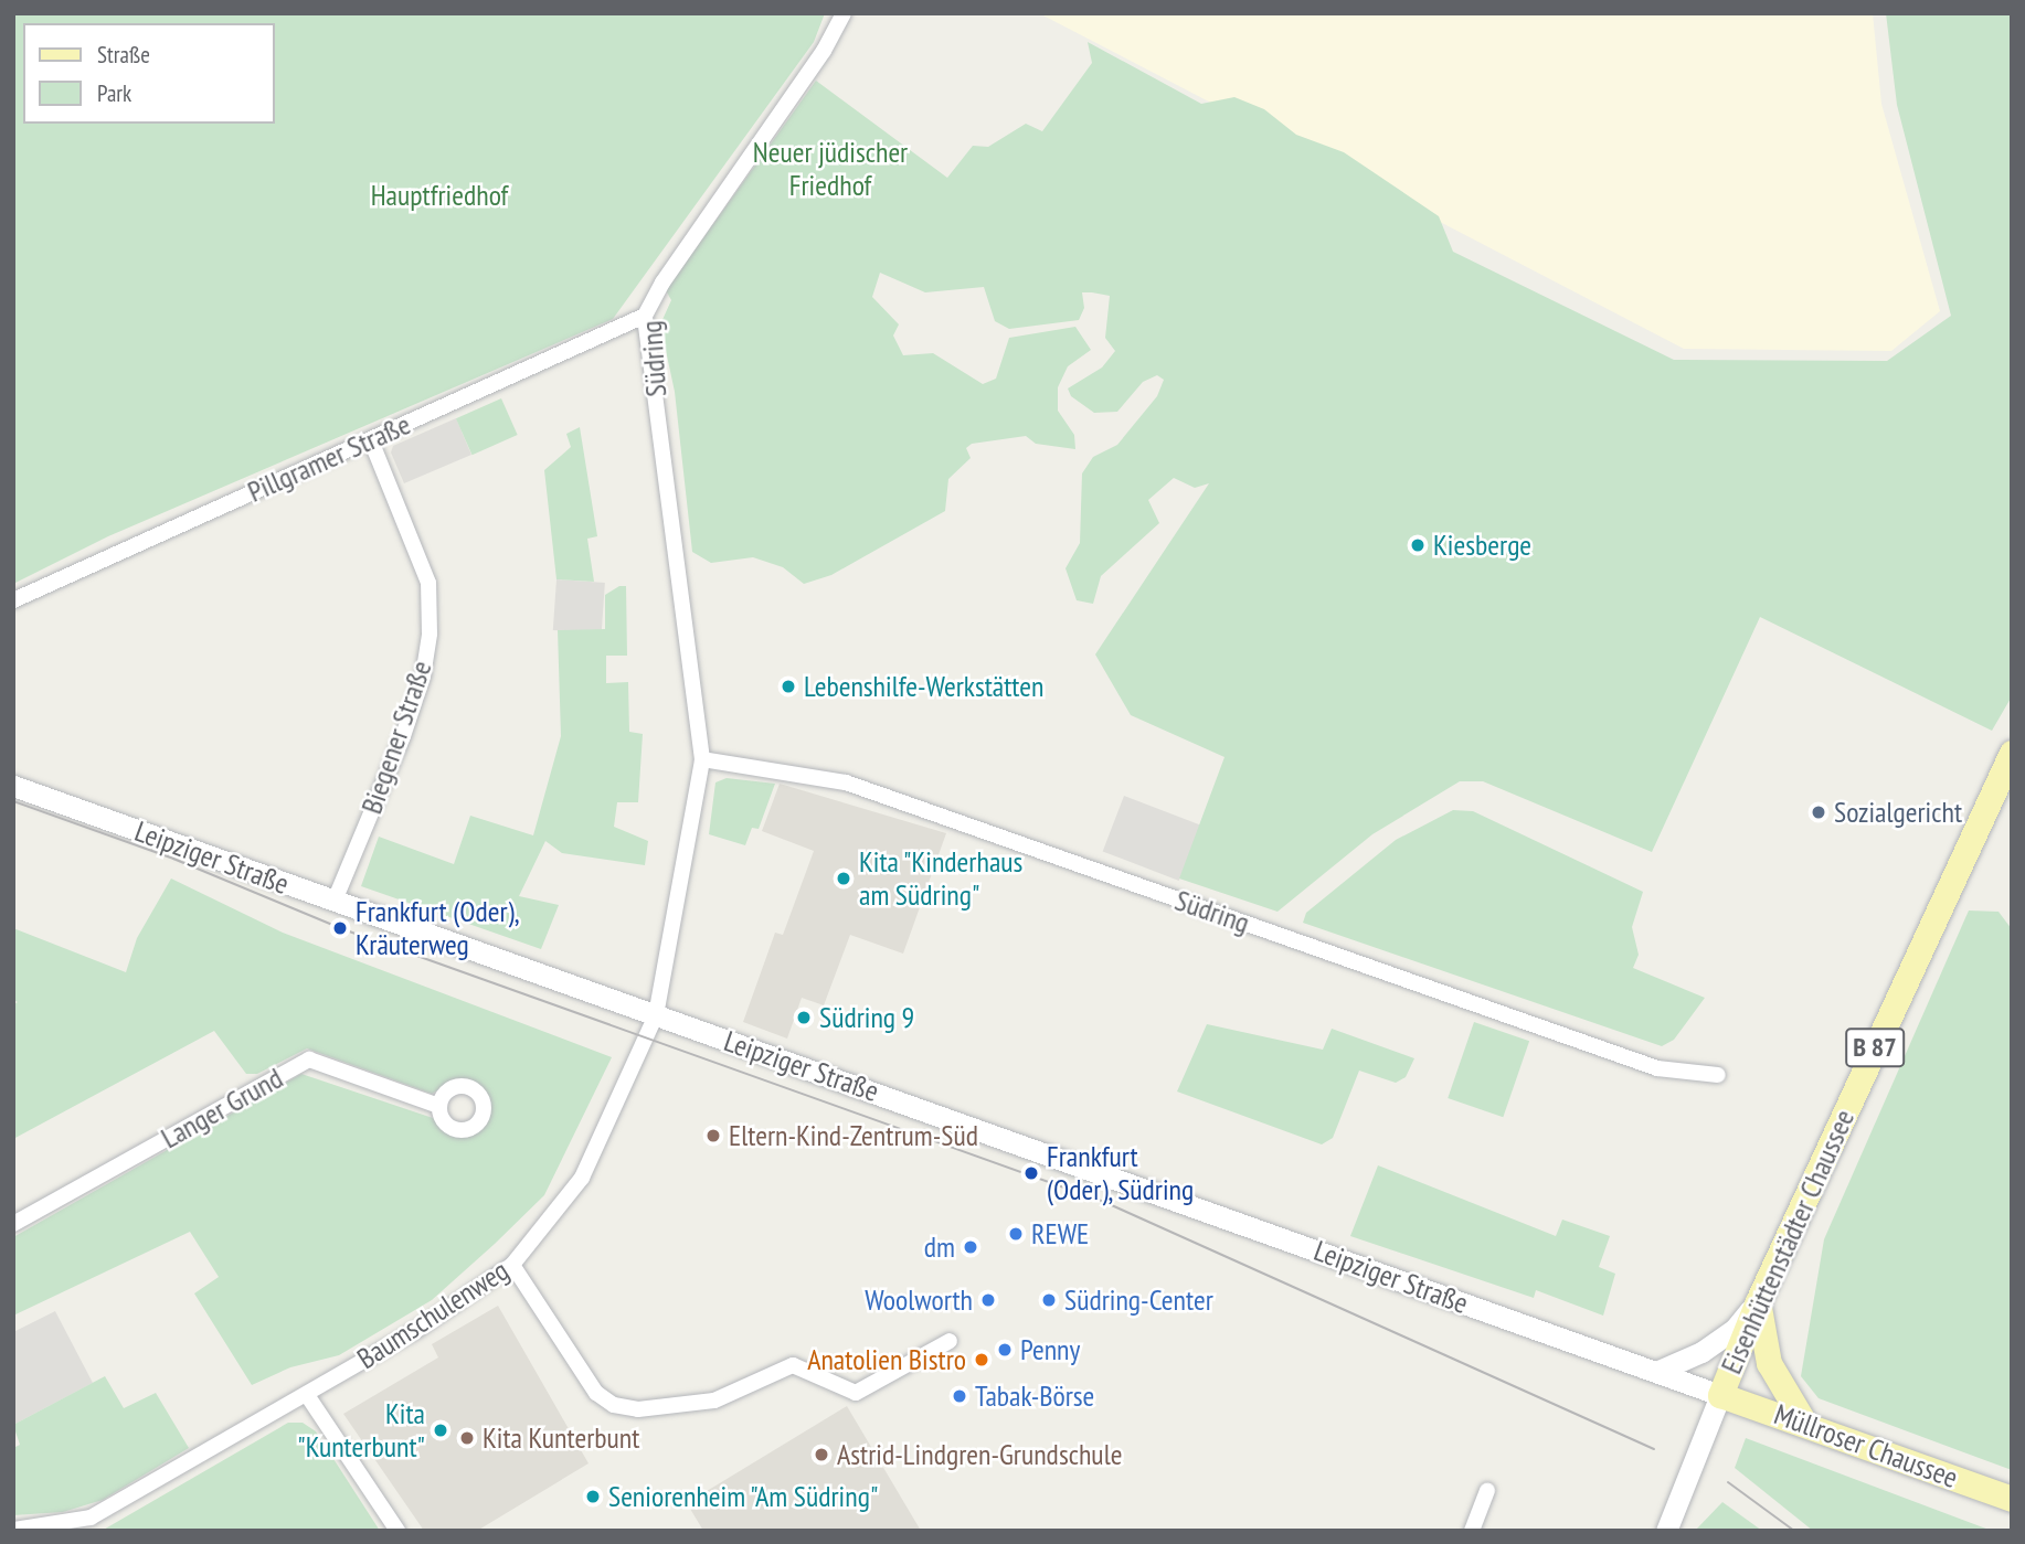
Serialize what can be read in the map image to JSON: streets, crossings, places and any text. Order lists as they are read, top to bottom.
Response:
{
  "streets": {
    "main road": ["B 87", "Eisenhüttenstädter Chaussee", "Müllroser Chaussee"],
    "street": [
      "Südring",
      "Pillgramer Straße",
      "Biegener Straße",
      "Leipziger Straße",
      "Langer Grund",
      "Baumschulenweg"
    ]
  },
  "crossings": [
    ["Südring", "Pillgramer Straße"],
    ["Südring", "Leipziger Straße"],
    ["Südring", "Baumschulenweg"],
    ["Pillgramer Straße", "Biegener Straße"],
    ["Biegener Straße", "Leipziger Straße"],
    ["Leipziger Straße", "Eisenhüttenstädter Chaussee"],
    ["Leipziger Straße", "Baumschulenweg"],
    ["Leipziger Straße", "Müllroser Chaussee"],
    ["Eisenhüttenstädter Chaussee", "Müllroser Chaussee"]
  ],
  "parks": ["Neuer jüdischer Friedhof", "Hauptfriedhof"],
  "places": [
    "Kiesberge",
    "Lebenshilfe-Werkstätten",
    "Sozialgericht",
    "Kita \"Kinderhaus am Südring\"",
    "Frankfurt (Oder), Kräuterweg",
    "Südring 9",
    "Eltern-Kind-Zentrum-Süd",
    "Frankfurt (Oder), Südring",
    "REWE",
    "dm",
    "Woolworth",
    "Südring-Center",
    "Penny",
    "Anatolien Bistro",
    "Tabak-Börse",
    "Kita \"Kunterbunt\"",
    "Kita Kunterbunt",
    "Astrid-Lindgren-Grundschule",
    "Seniorenheim \"Am Südring\""
  ],
  "legend": ["Straße", "Park"]
}
